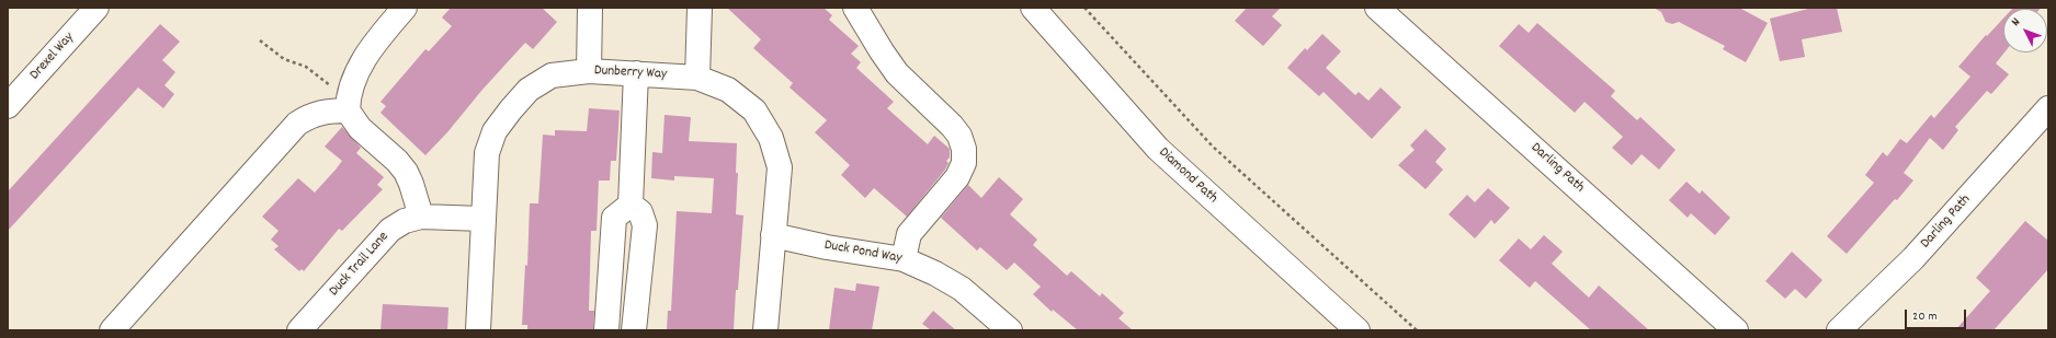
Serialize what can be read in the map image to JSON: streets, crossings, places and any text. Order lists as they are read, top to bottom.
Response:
{
  "streets": {
    "street": [
      "Drexel Way",
      "Dunberry Way",
      "Darling Path",
      "Diamond Path",
      "Duck Pond Way",
      "Duck Trail Lane"
    ]
  },
  "crossings": [
    ["Dunberry Way", "Duck Pond Way"],
    ["Dunberry Way", "Duck Trail Lane"]
  ],
  "scale_bar": "20 m",
  "north": "top left"
}
